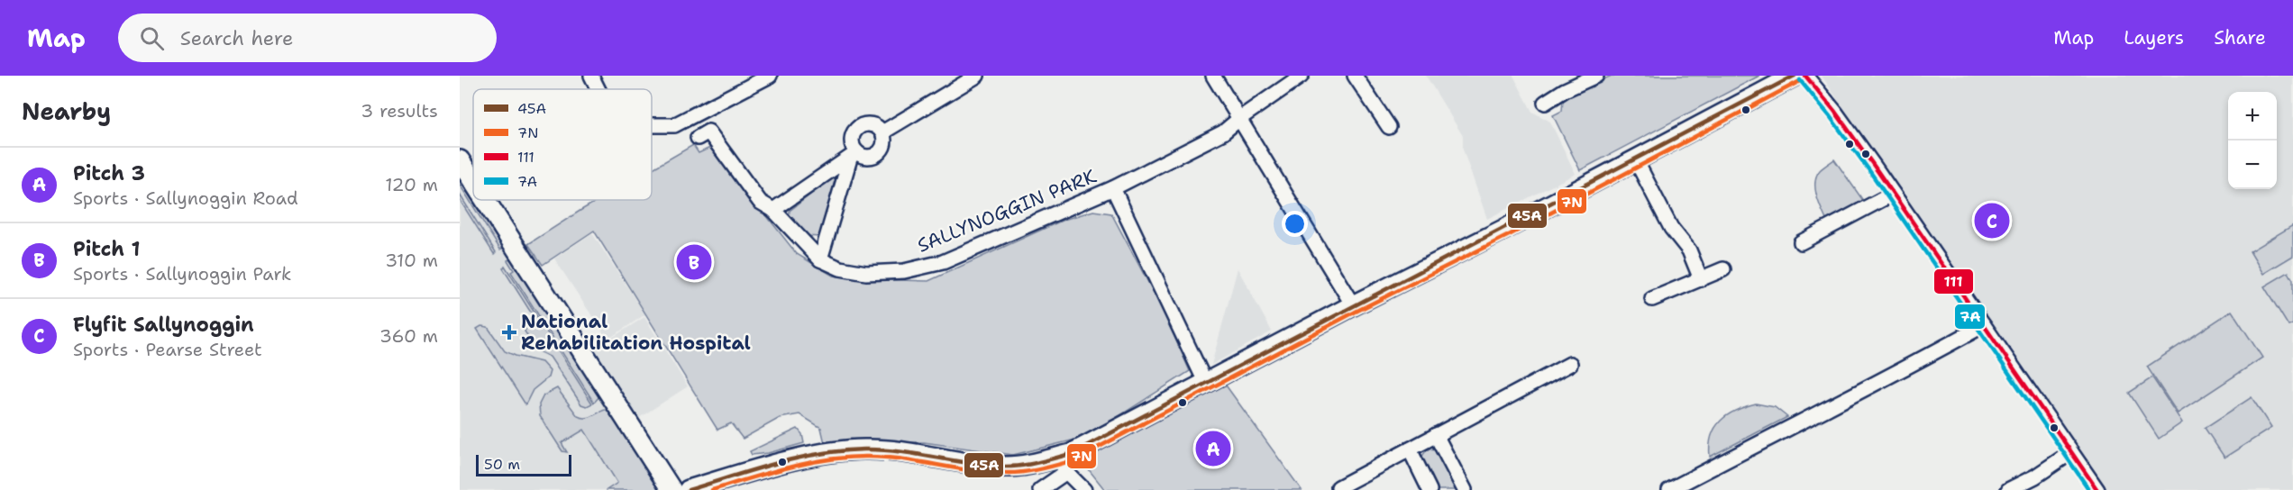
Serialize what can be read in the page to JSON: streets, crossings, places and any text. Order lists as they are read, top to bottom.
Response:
{
  "streets": {
    "street": ["SALLYNOGGIN PARK"]
  },
  "places": {
    "health": ["National Rehabilitation Hospital"]
  },
  "lines": [
    "transit line 45A",
    "transit line 111",
    "transit line 7A",
    "transit line 7N"
  ],
  "legend": [
    "45A",
    "7N",
    "111",
    "7A"
  ],
  "scale_bar": "50 m",
  "page": {
    "header": "Map",
    "search": "Search here",
    "nav": ["Map", "Layers", "Share"],
    "heading": ["Nearby", "3 results"],
    "map_buttons": ["+", "−"],
    "list": [
      {
        "mark": "A",
        "name": "Pitch 3",
        "note": "Sports · Sallynoggin Road",
        "value": "120 m"
      },
      {
        "mark": "B",
        "name": "Pitch 1",
        "note": "Sports · Sallynoggin Park",
        "value": "310 m"
      },
      {
        "mark": "C",
        "name": "Flyfit Sallynoggin",
        "note": "Sports · Pearse Street",
        "value": "360 m"
      }
    ],
    "pins": ["C", "B", "A"],
    "scale": "50 m"
  }
}
